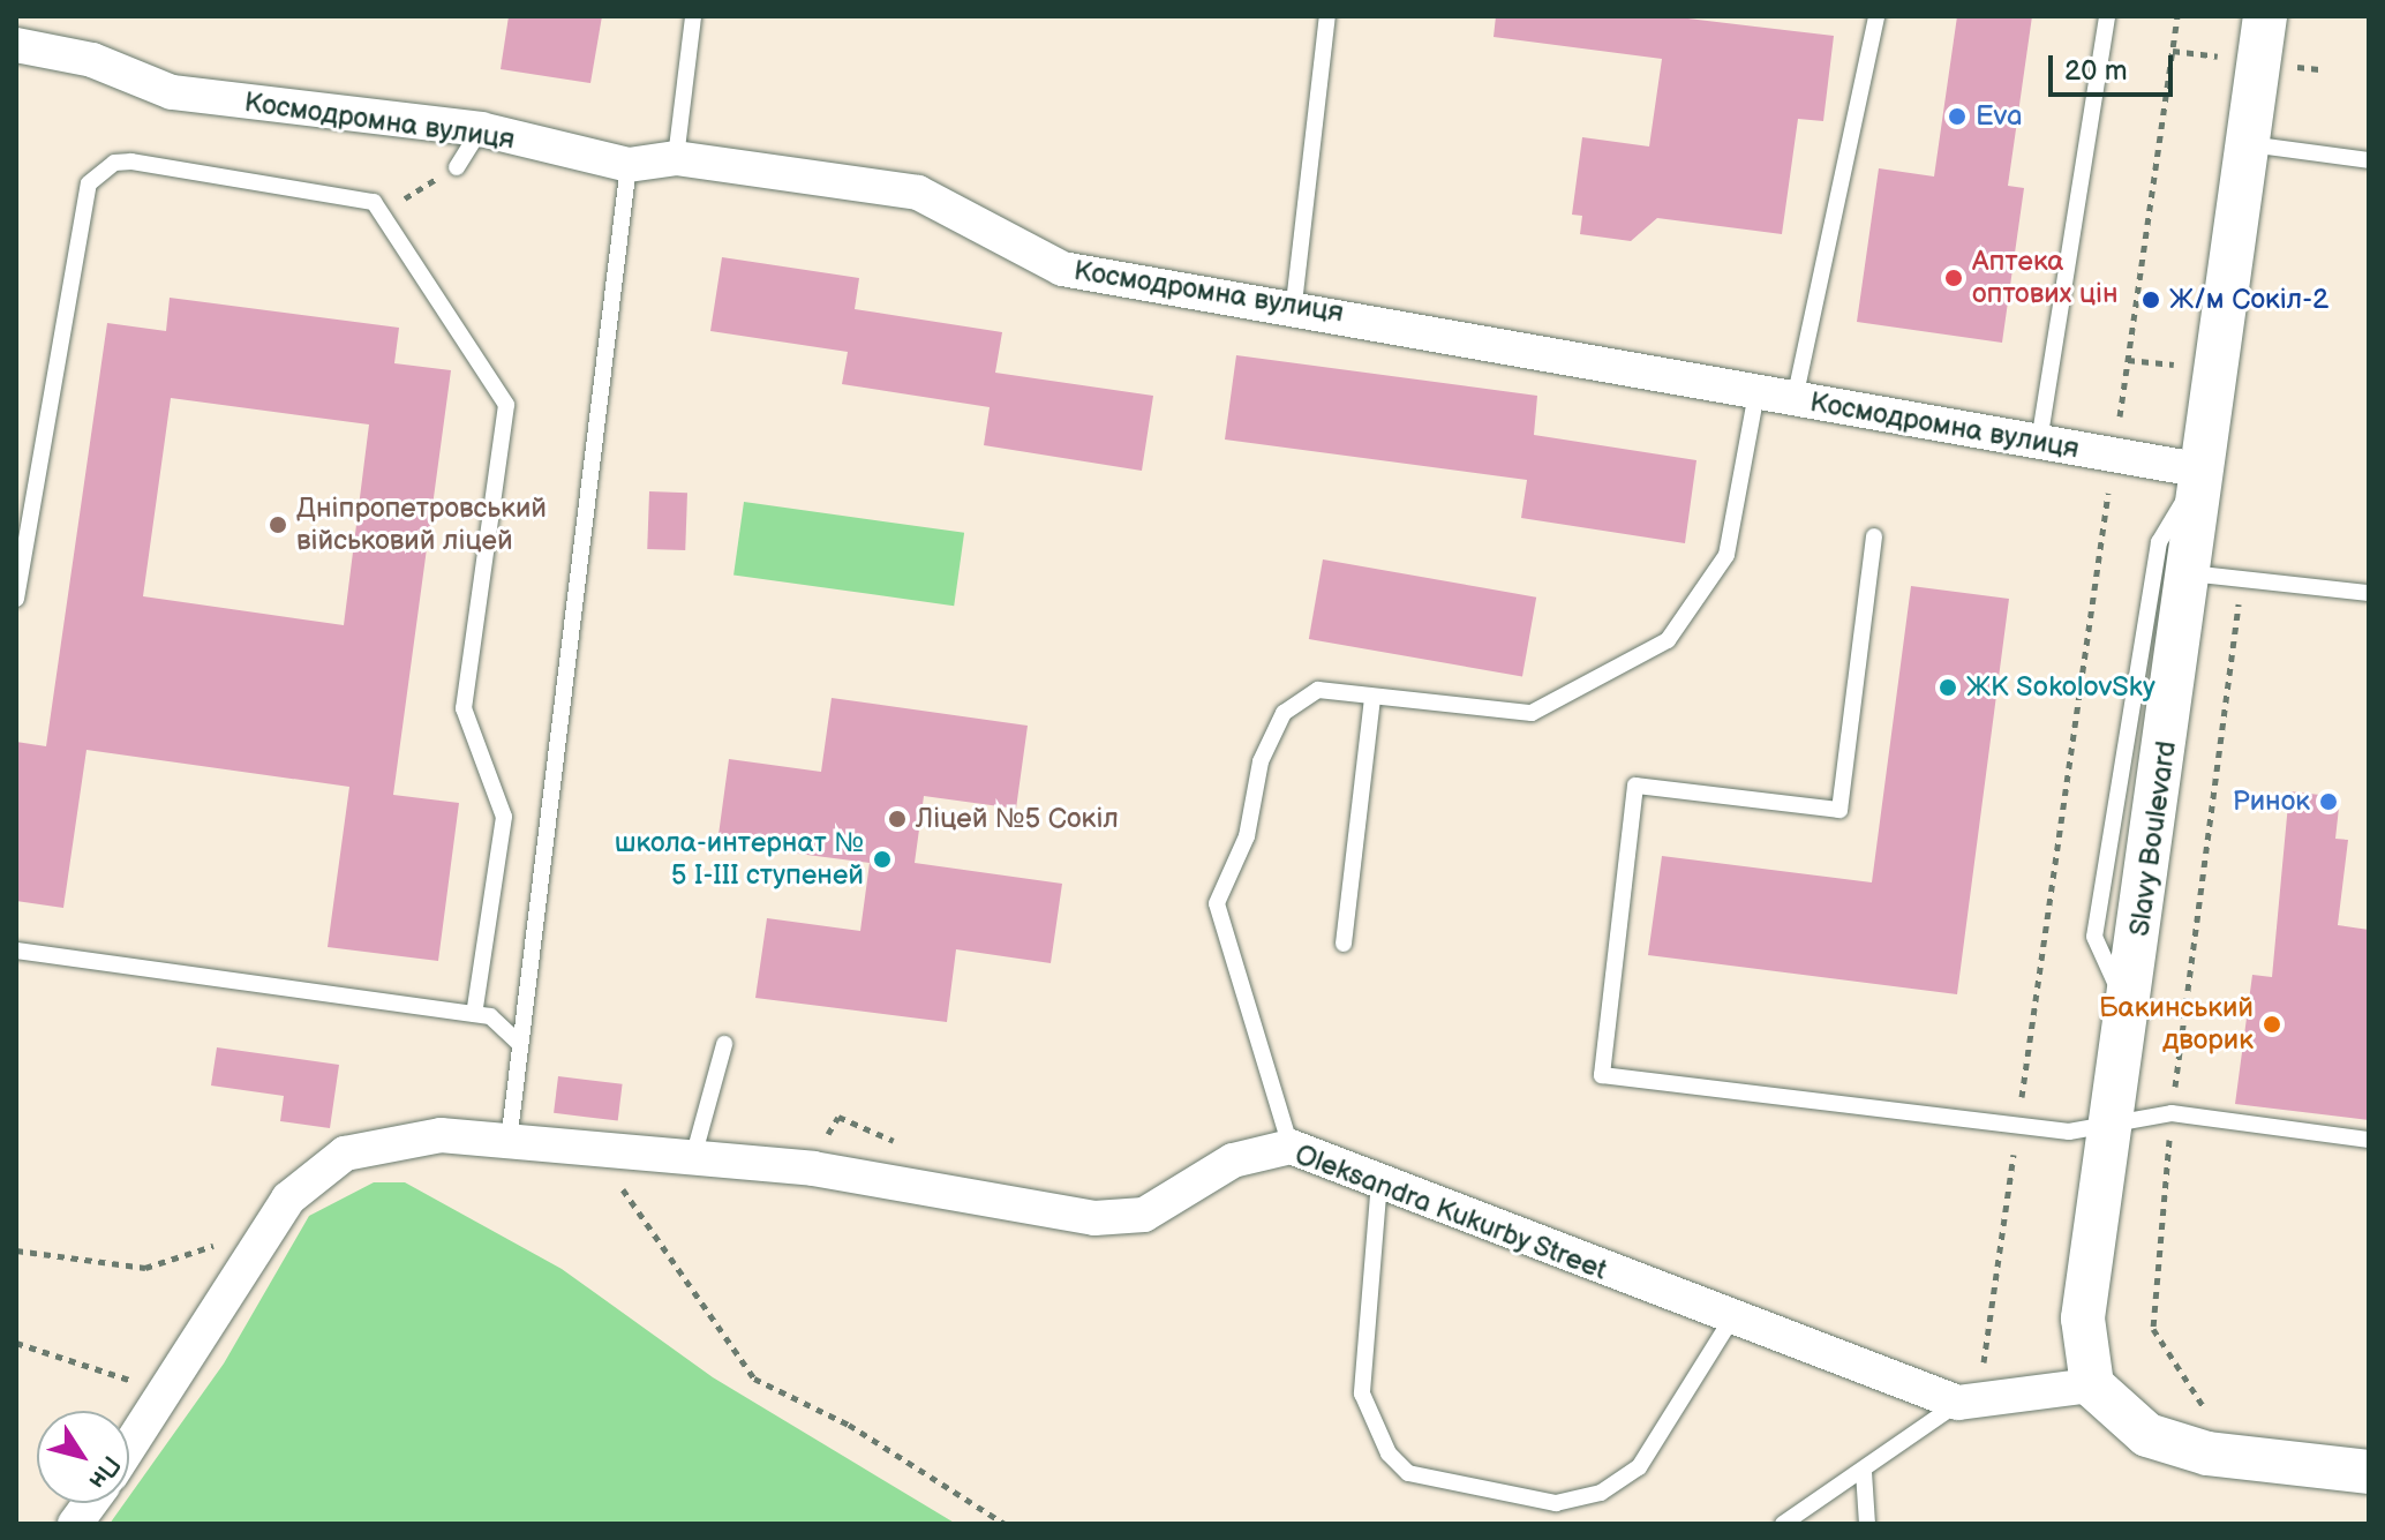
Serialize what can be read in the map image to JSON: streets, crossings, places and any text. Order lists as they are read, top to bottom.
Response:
{
  "streets": {
    "street": ["Космодромна вулиця", "Slavy Boulevard", "Oleksandra Kukurby Street"]
  },
  "crossings": [
    ["Космодромна вулиця", "Slavy Boulevard"],
    ["Slavy Boulevard", "Oleksandra Kukurby Street"]
  ],
  "places": [
    "Eva",
    "Аптека оптових цін",
    "Ж/м Сокіл-2",
    "Дніпропетровський військовий ліцей",
    "ЖК SokolovSky",
    "Ринок",
    "Ліцей №5 Сокіл",
    "школа-интернат № 5 I-III ступеней",
    "Бакинський дворик"
  ],
  "scale_bar": "20 m",
  "north": "bottom right"
}
